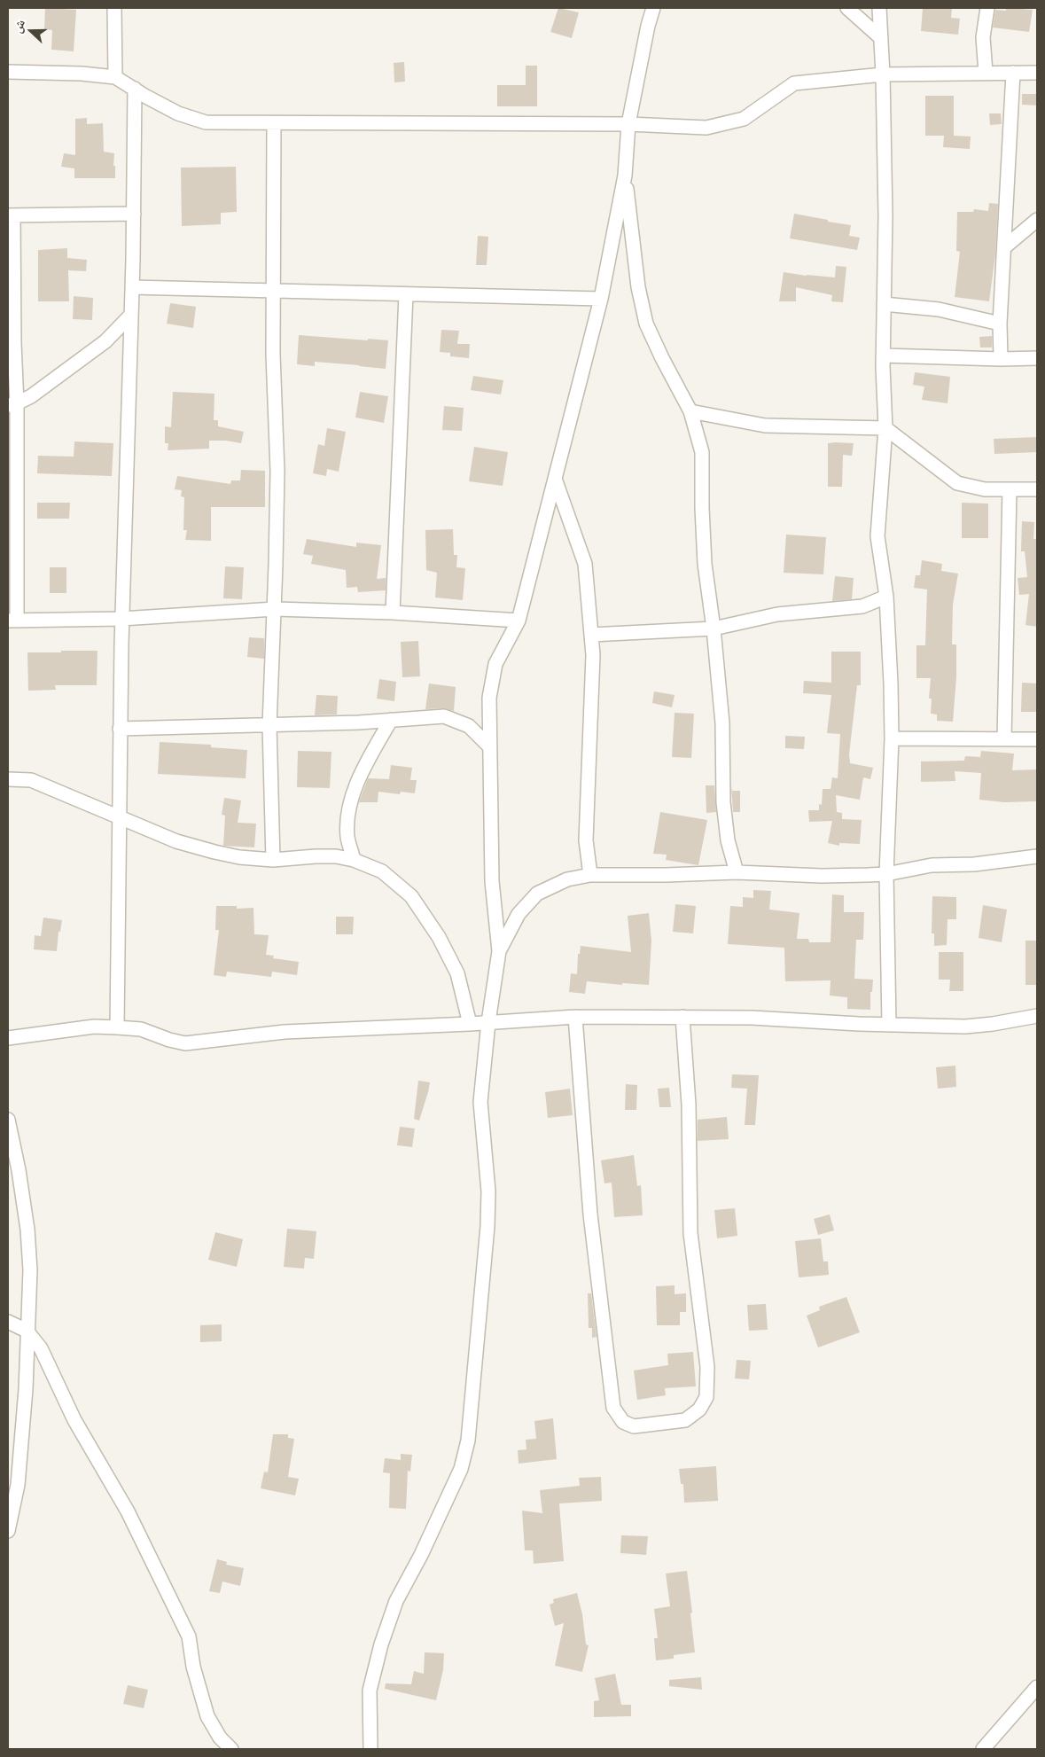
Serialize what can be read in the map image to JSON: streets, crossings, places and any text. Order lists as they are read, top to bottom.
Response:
{
  "north": "left"
}
